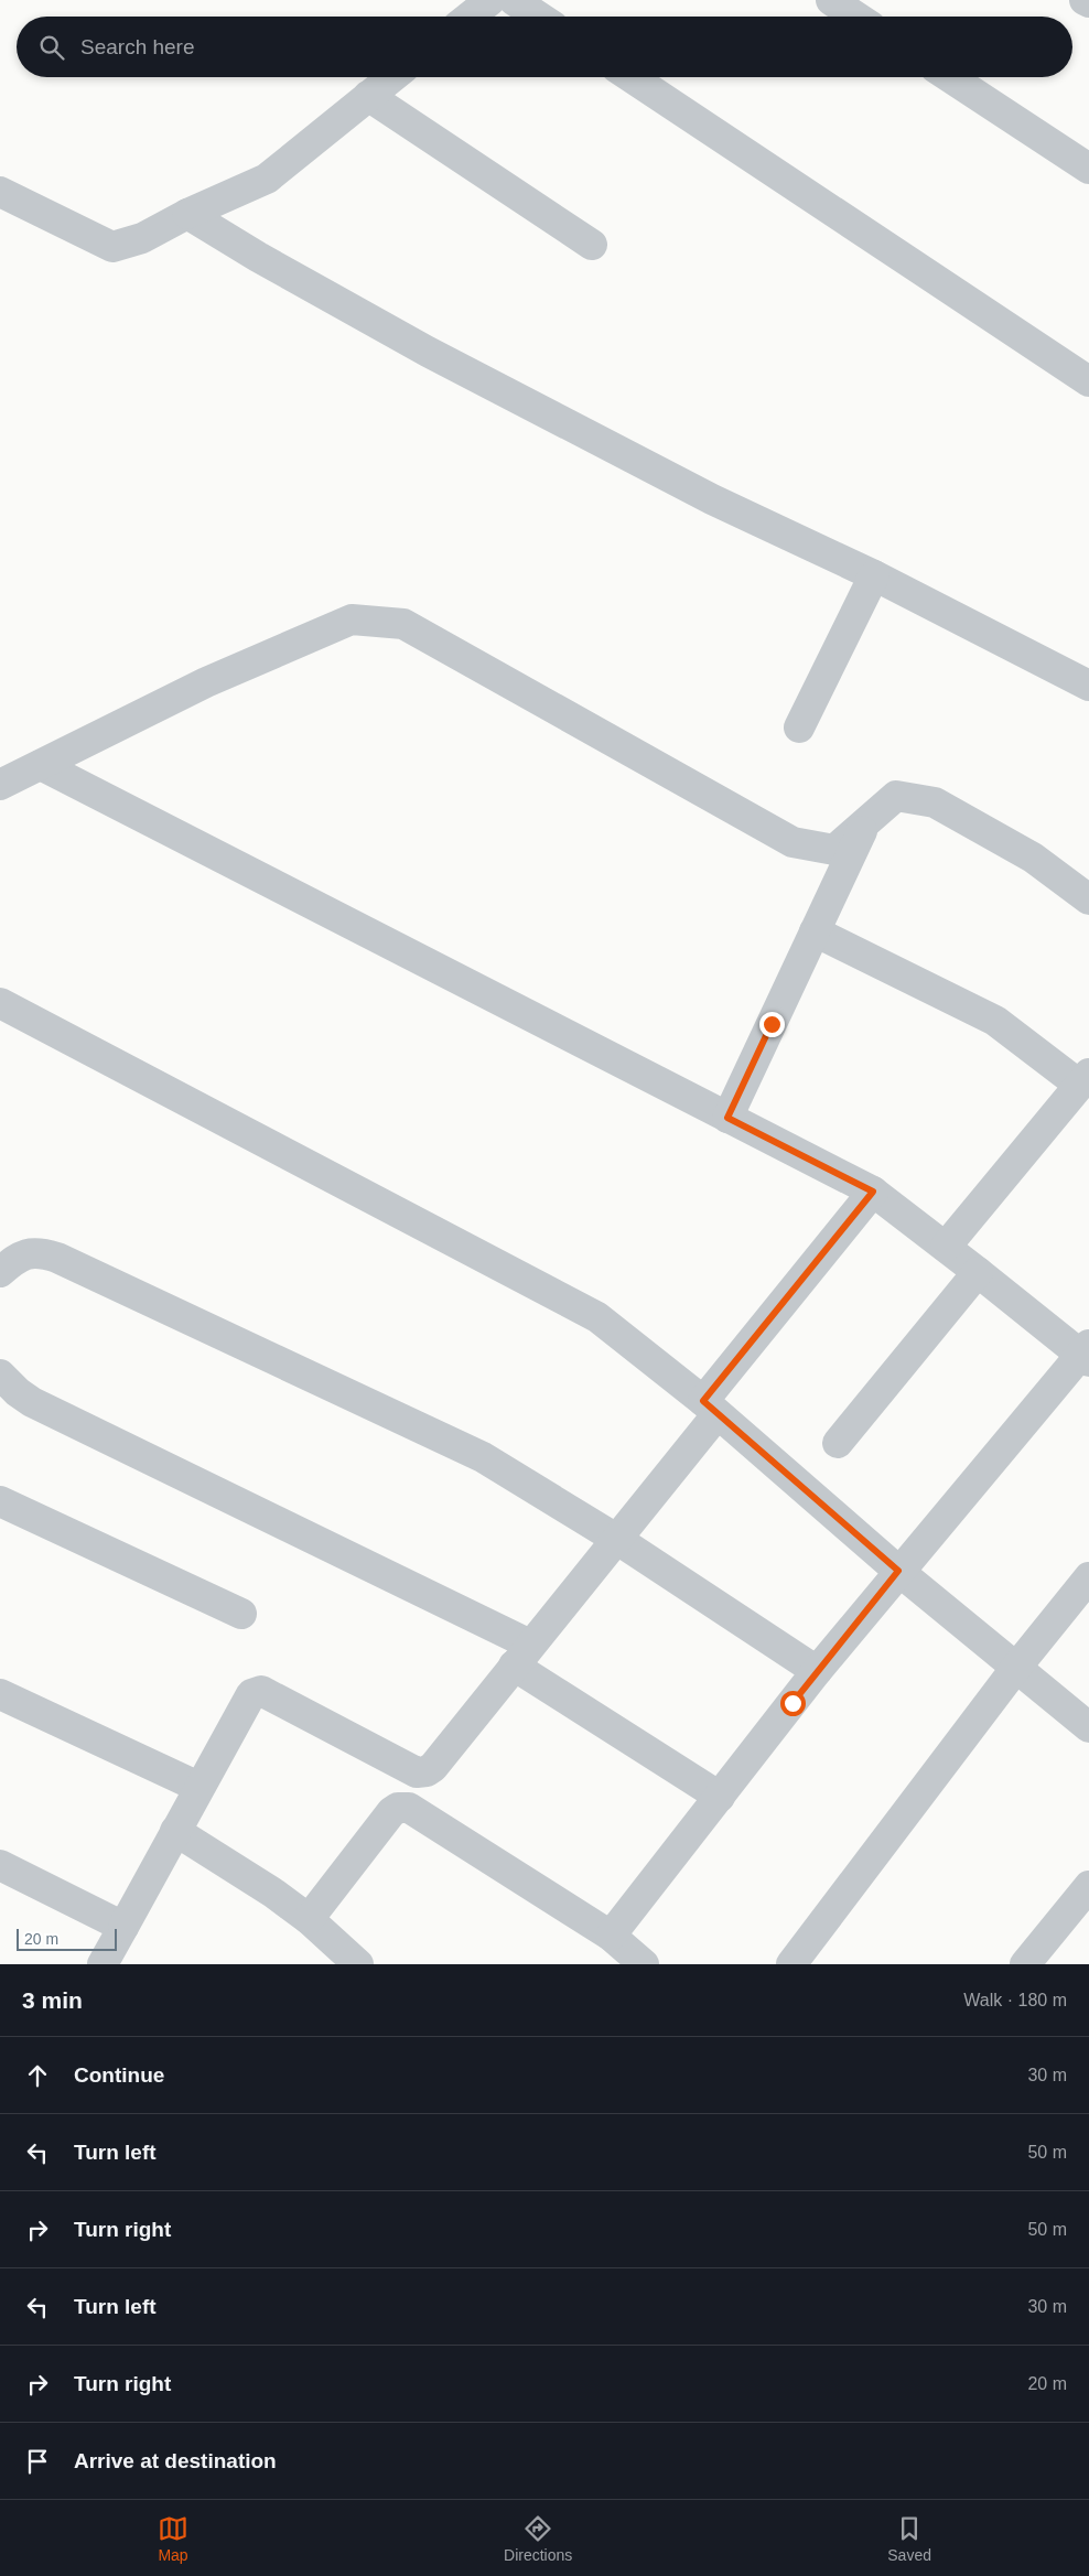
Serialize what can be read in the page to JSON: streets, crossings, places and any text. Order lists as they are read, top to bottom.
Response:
{
  "scale_bar": "20 m",
  "page": {
    "search": "Search here",
    "scale": "20 m",
    "heading": ["3 min", "Walk · 180 m"],
    "list": [
      ["Continue", "30 m"],
      ["Turn left", "50 m"],
      ["Turn right", "50 m"],
      ["Turn left", "30 m"],
      ["Turn right", "20 m"],
      "Arrive at destination"
    ],
    "nav": ["Map", "Directions", "Saved"]
  }
}
